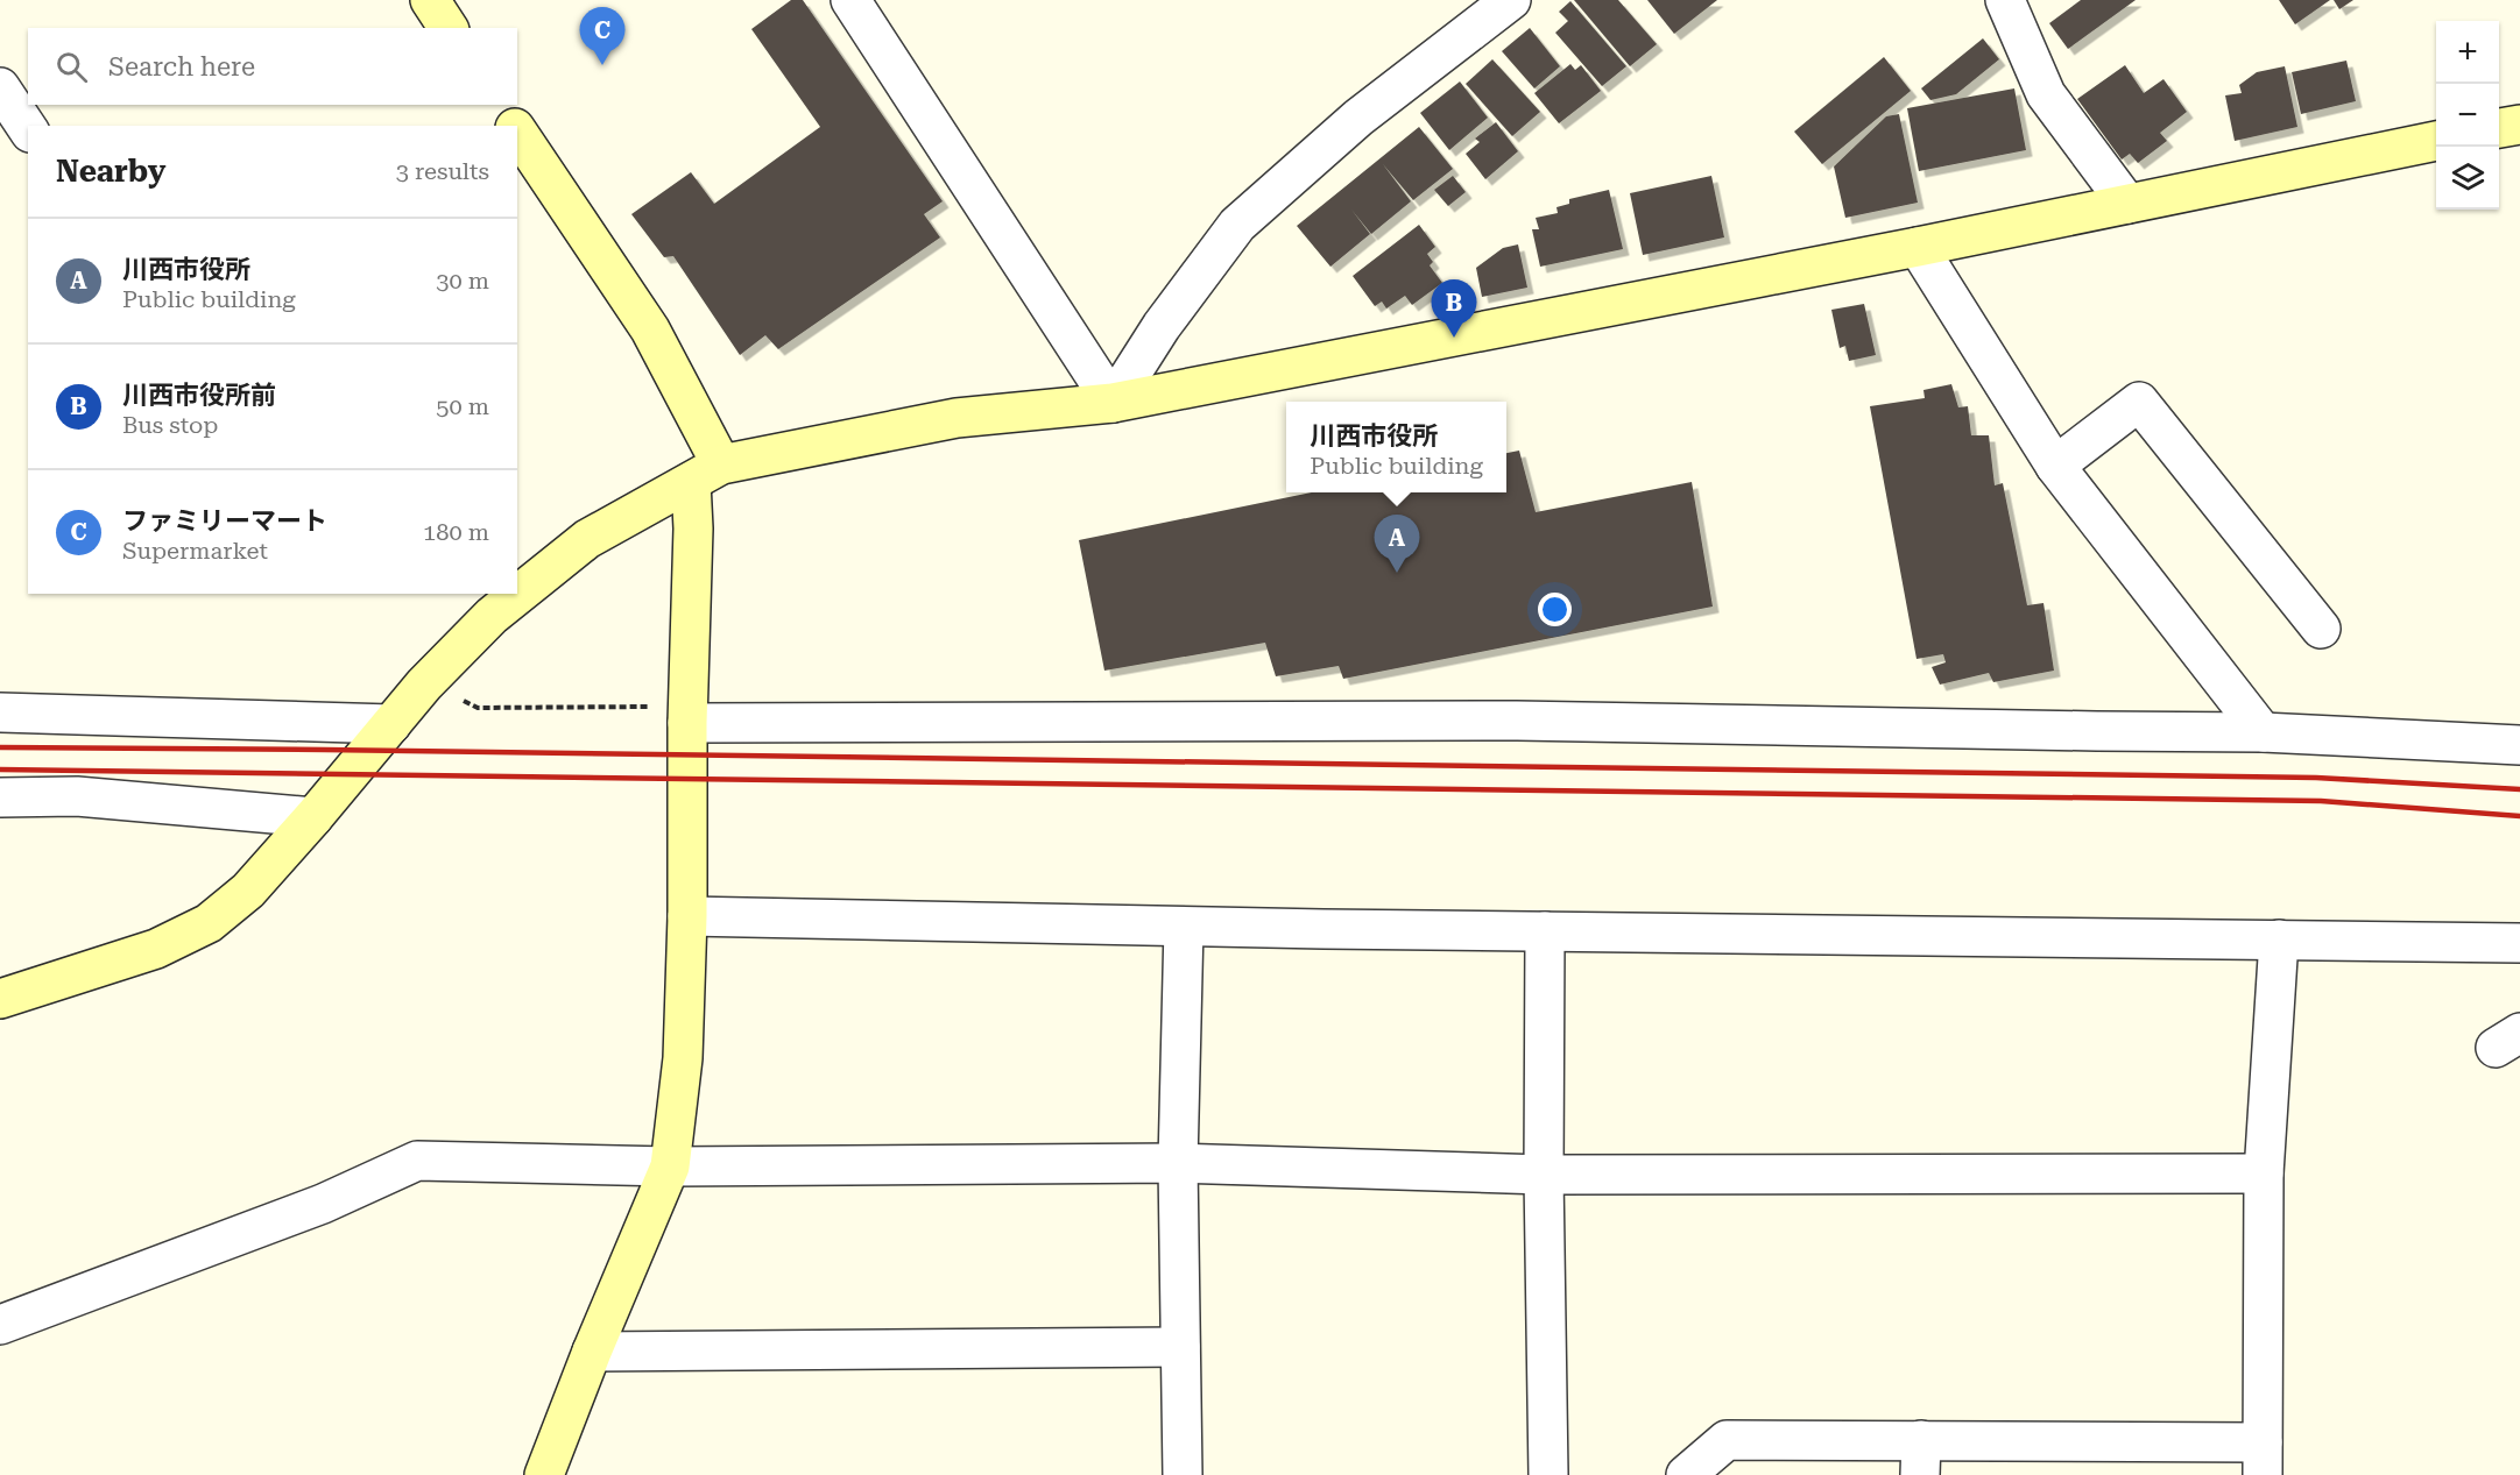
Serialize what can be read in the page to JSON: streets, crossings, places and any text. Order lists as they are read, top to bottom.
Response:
{
  "page": {
    "pins": ["C", "B", "A"],
    "map_buttons": ["+", "−"],
    "search": "Search here",
    "heading": ["Nearby", "3 results"],
    "list": [
      {
        "mark": "A",
        "name": "川西市役所",
        "note": "Public building",
        "value": "30 m"
      },
      {
        "mark": "B",
        "name": "川西市役所前",
        "note": "Bus stop",
        "value": "50 m"
      },
      {
        "mark": "C",
        "name": "ファミリーマート",
        "note": "Supermarket",
        "value": "180 m"
      }
    ],
    "popup": ["川西市役所", "Public building"]
  }
}
